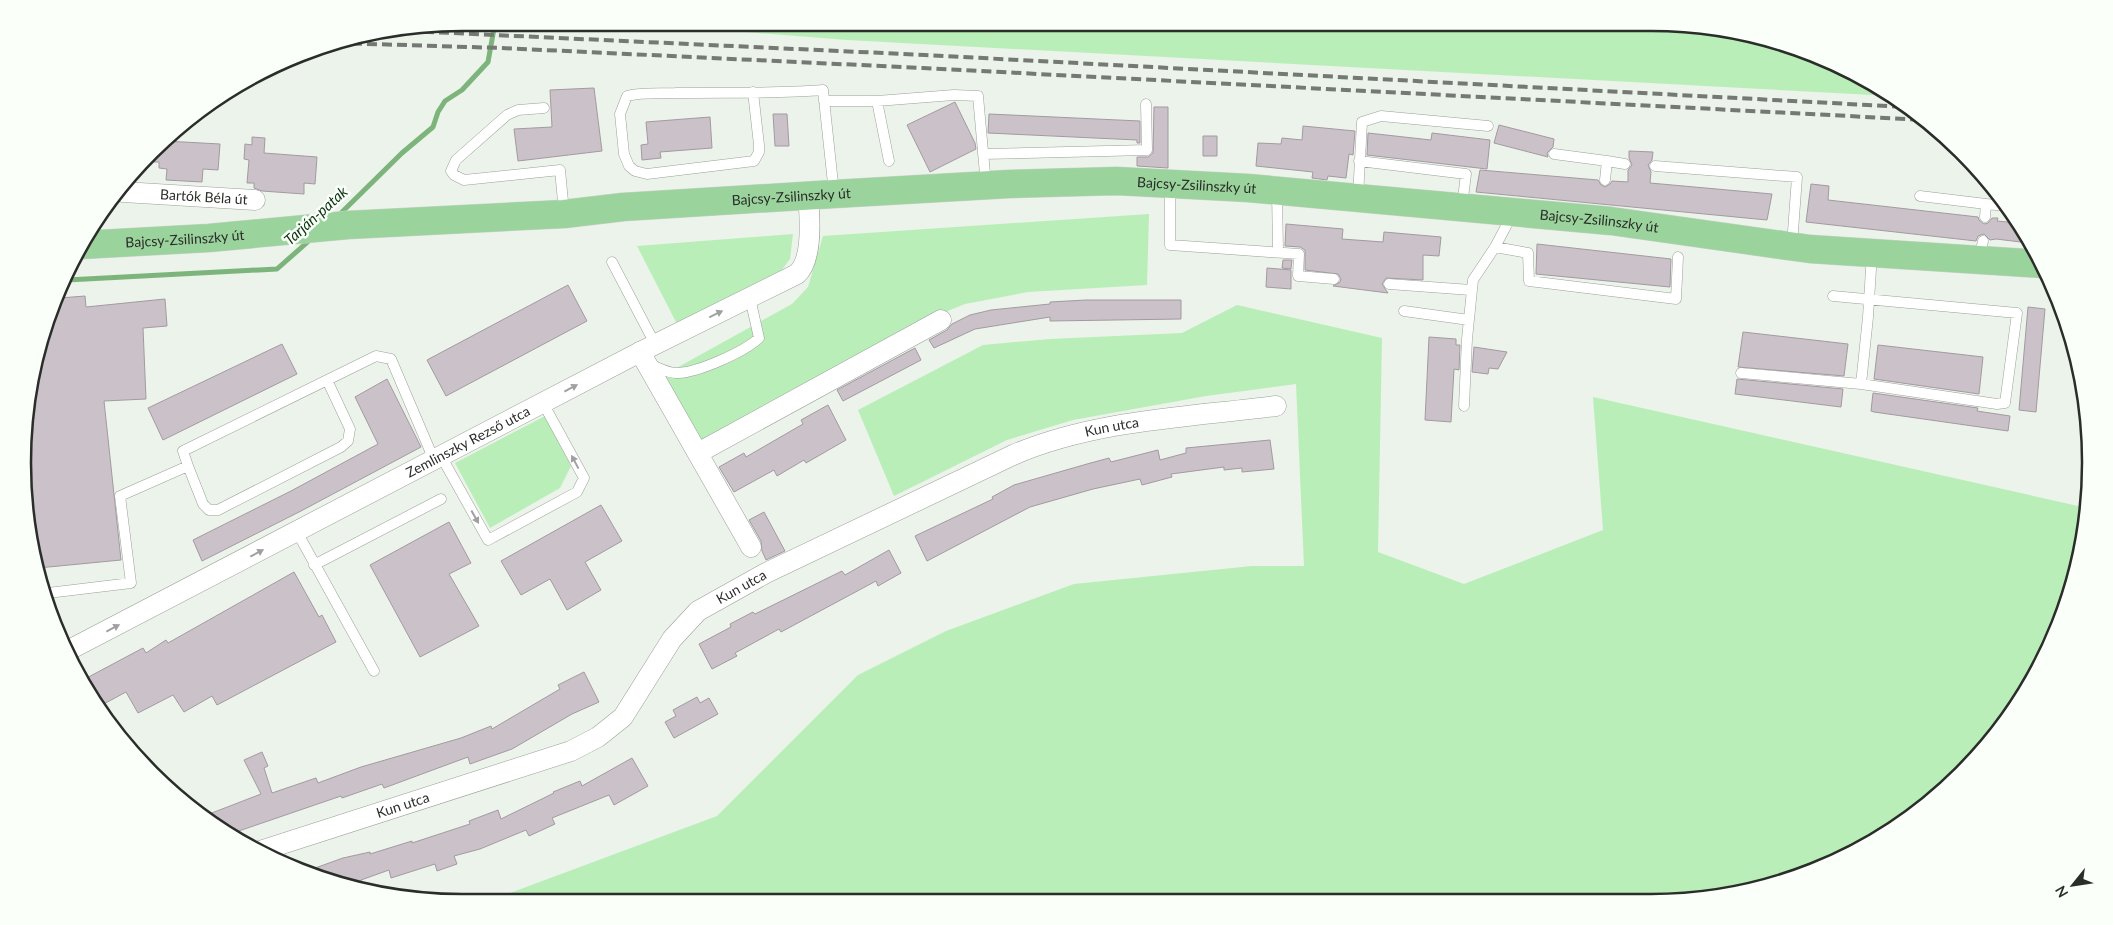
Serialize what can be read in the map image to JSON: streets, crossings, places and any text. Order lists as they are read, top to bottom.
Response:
{
  "streets": {
    "main road": ["Bajcsy-Zsilinszky út"],
    "street": ["Bartók Béla út", "Kun utca", "Zemlinszky Rezső utca"]
  },
  "crossings": [
    ["Bajcsy-Zsilinszky út", "Zemlinszky Rezső utca"]
  ],
  "one_way": ["Zemlinszky Rezső utca"],
  "water": ["Tarján-patak"],
  "north": "bottom left"
}
